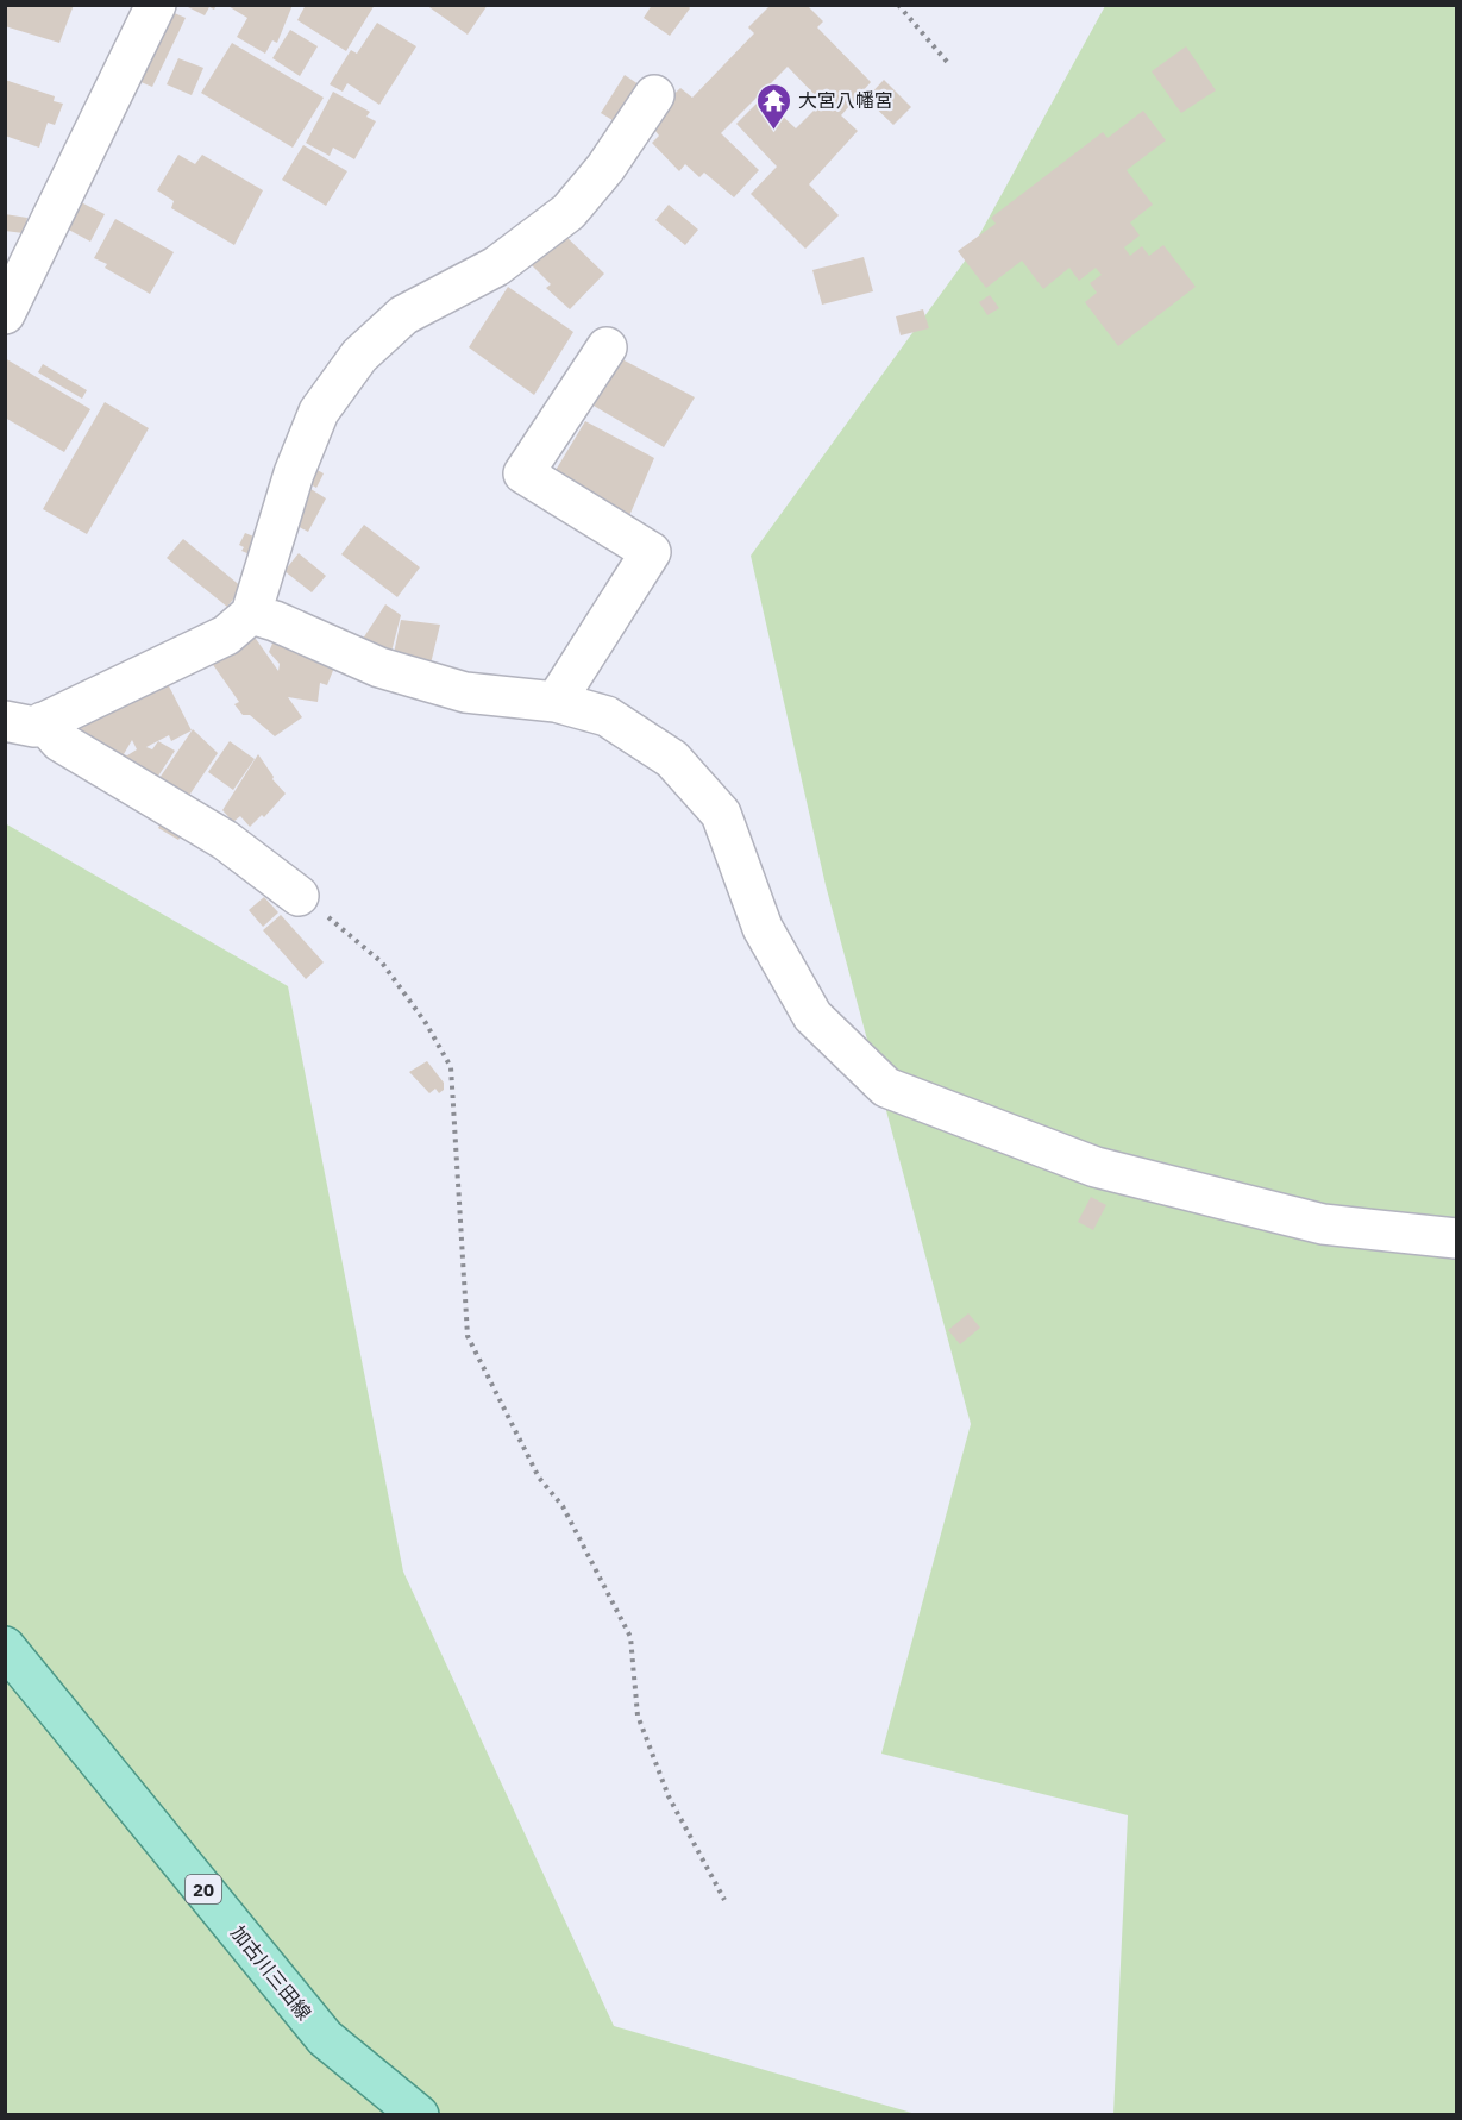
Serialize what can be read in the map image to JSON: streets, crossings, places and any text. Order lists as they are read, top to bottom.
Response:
{
  "streets": {
    "main road": ["20", "加古川三田線"]
  },
  "places": {
    "temple": ["大宮八幡宮"]
  }
}
